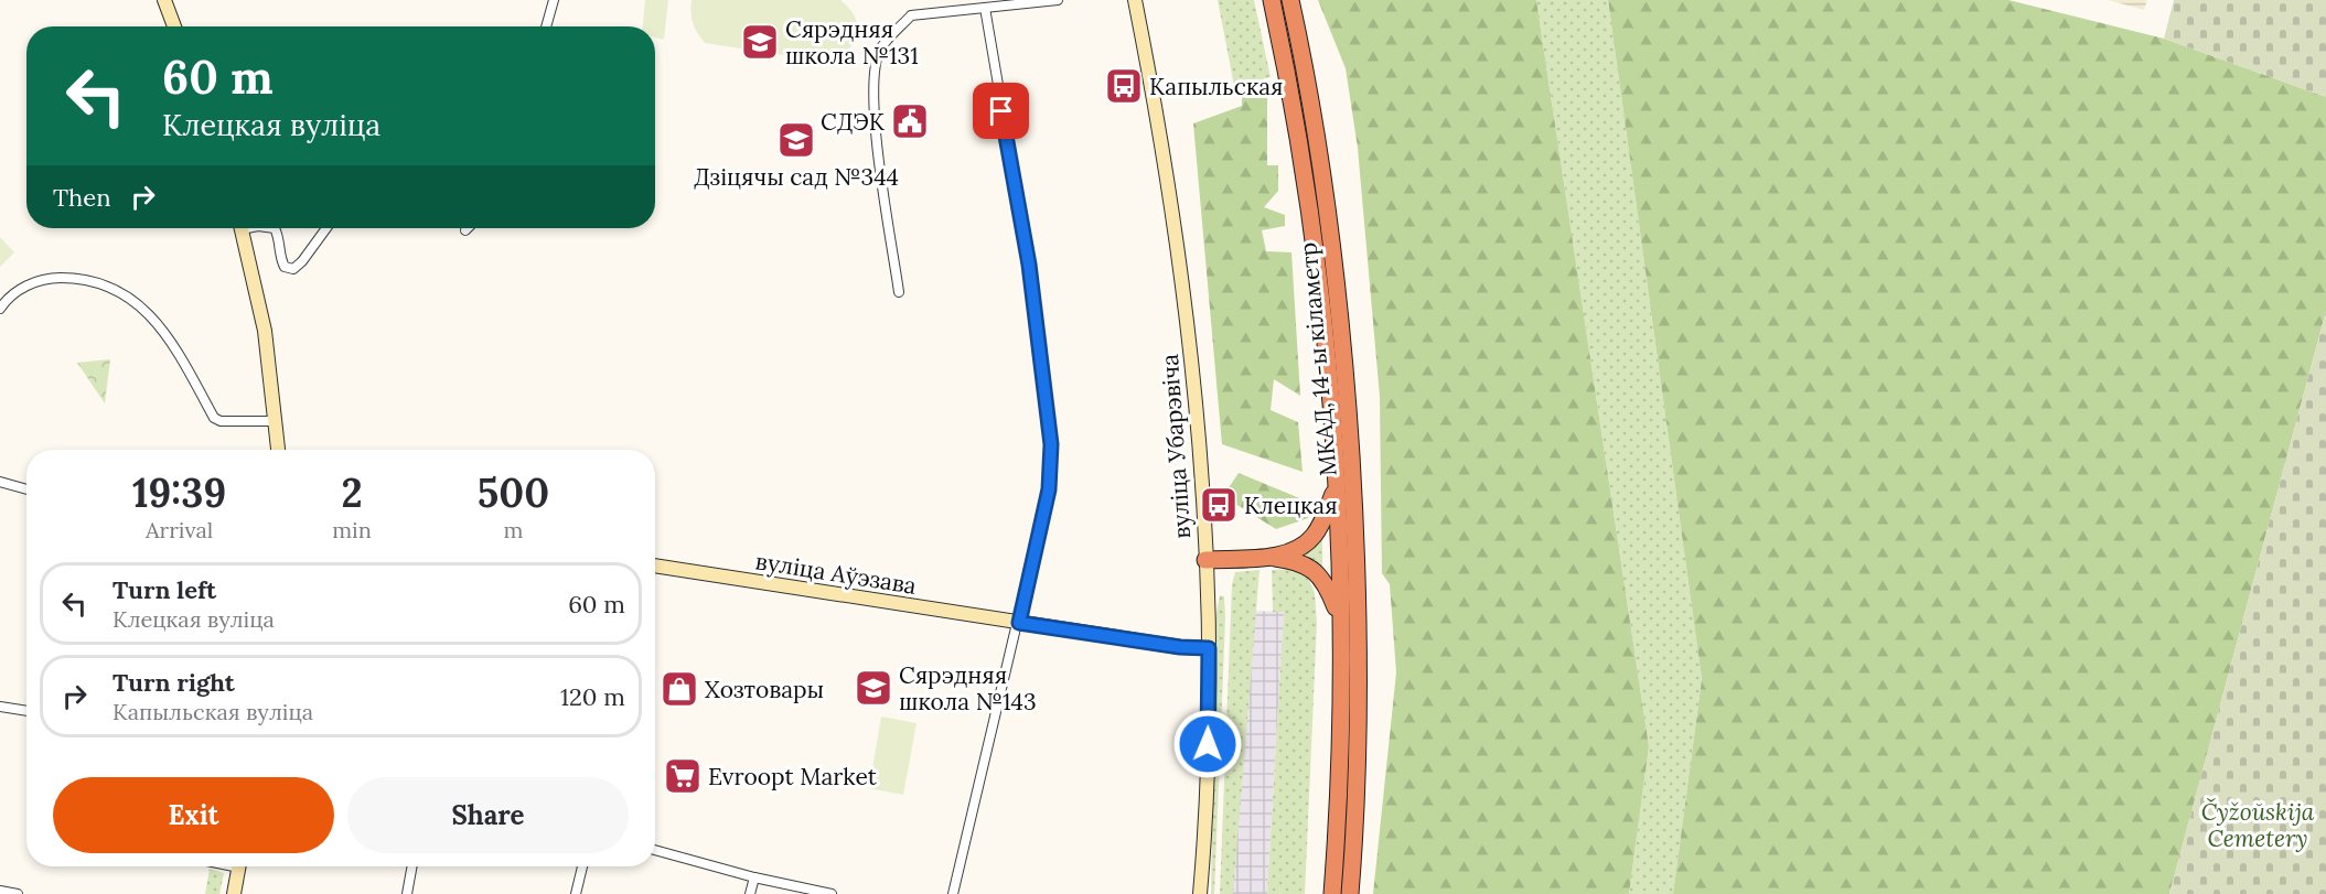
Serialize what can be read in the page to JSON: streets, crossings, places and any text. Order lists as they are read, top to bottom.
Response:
{
  "streets": {
    "highway": ["МКАД, 14-ы кіламетр"],
    "main road": ["вуліца Убарэвіча", "вуліца Аўэзава"]
  },
  "crossings": [
    ["вуліца Убарэвіча", "вуліца Аўэзава"]
  ],
  "parks": ["Čyžoŭskija Cemetery"],
  "places": {
    "school or university": ["Сярэдняя школа №131", "Дзіцячы сад №344", "Сярэдняя школа №143"],
    "bus stop": ["Капыльская", "Клецкая"],
    "public building": ["СДЭК"],
    "shop": ["Хозтовары"],
    "supermarket": ["Evroopt Market"]
  },
  "page": {
    "turn": ["60 m", "Клецкая вуліца"],
    "then": "Then",
    "eta": [
      "19:39",
      "Arrival",
      "2",
      "min",
      "500",
      "m"
    ],
    "list": [
      {
        "name": "Turn left",
        "note": "Клецкая вуліца",
        "value": "60 m"
      },
      {
        "name": "Turn right",
        "note": "Капыльская вуліца",
        "value": "120 m"
      }
    ],
    "buttons": ["Exit", "Share"]
  }
}
